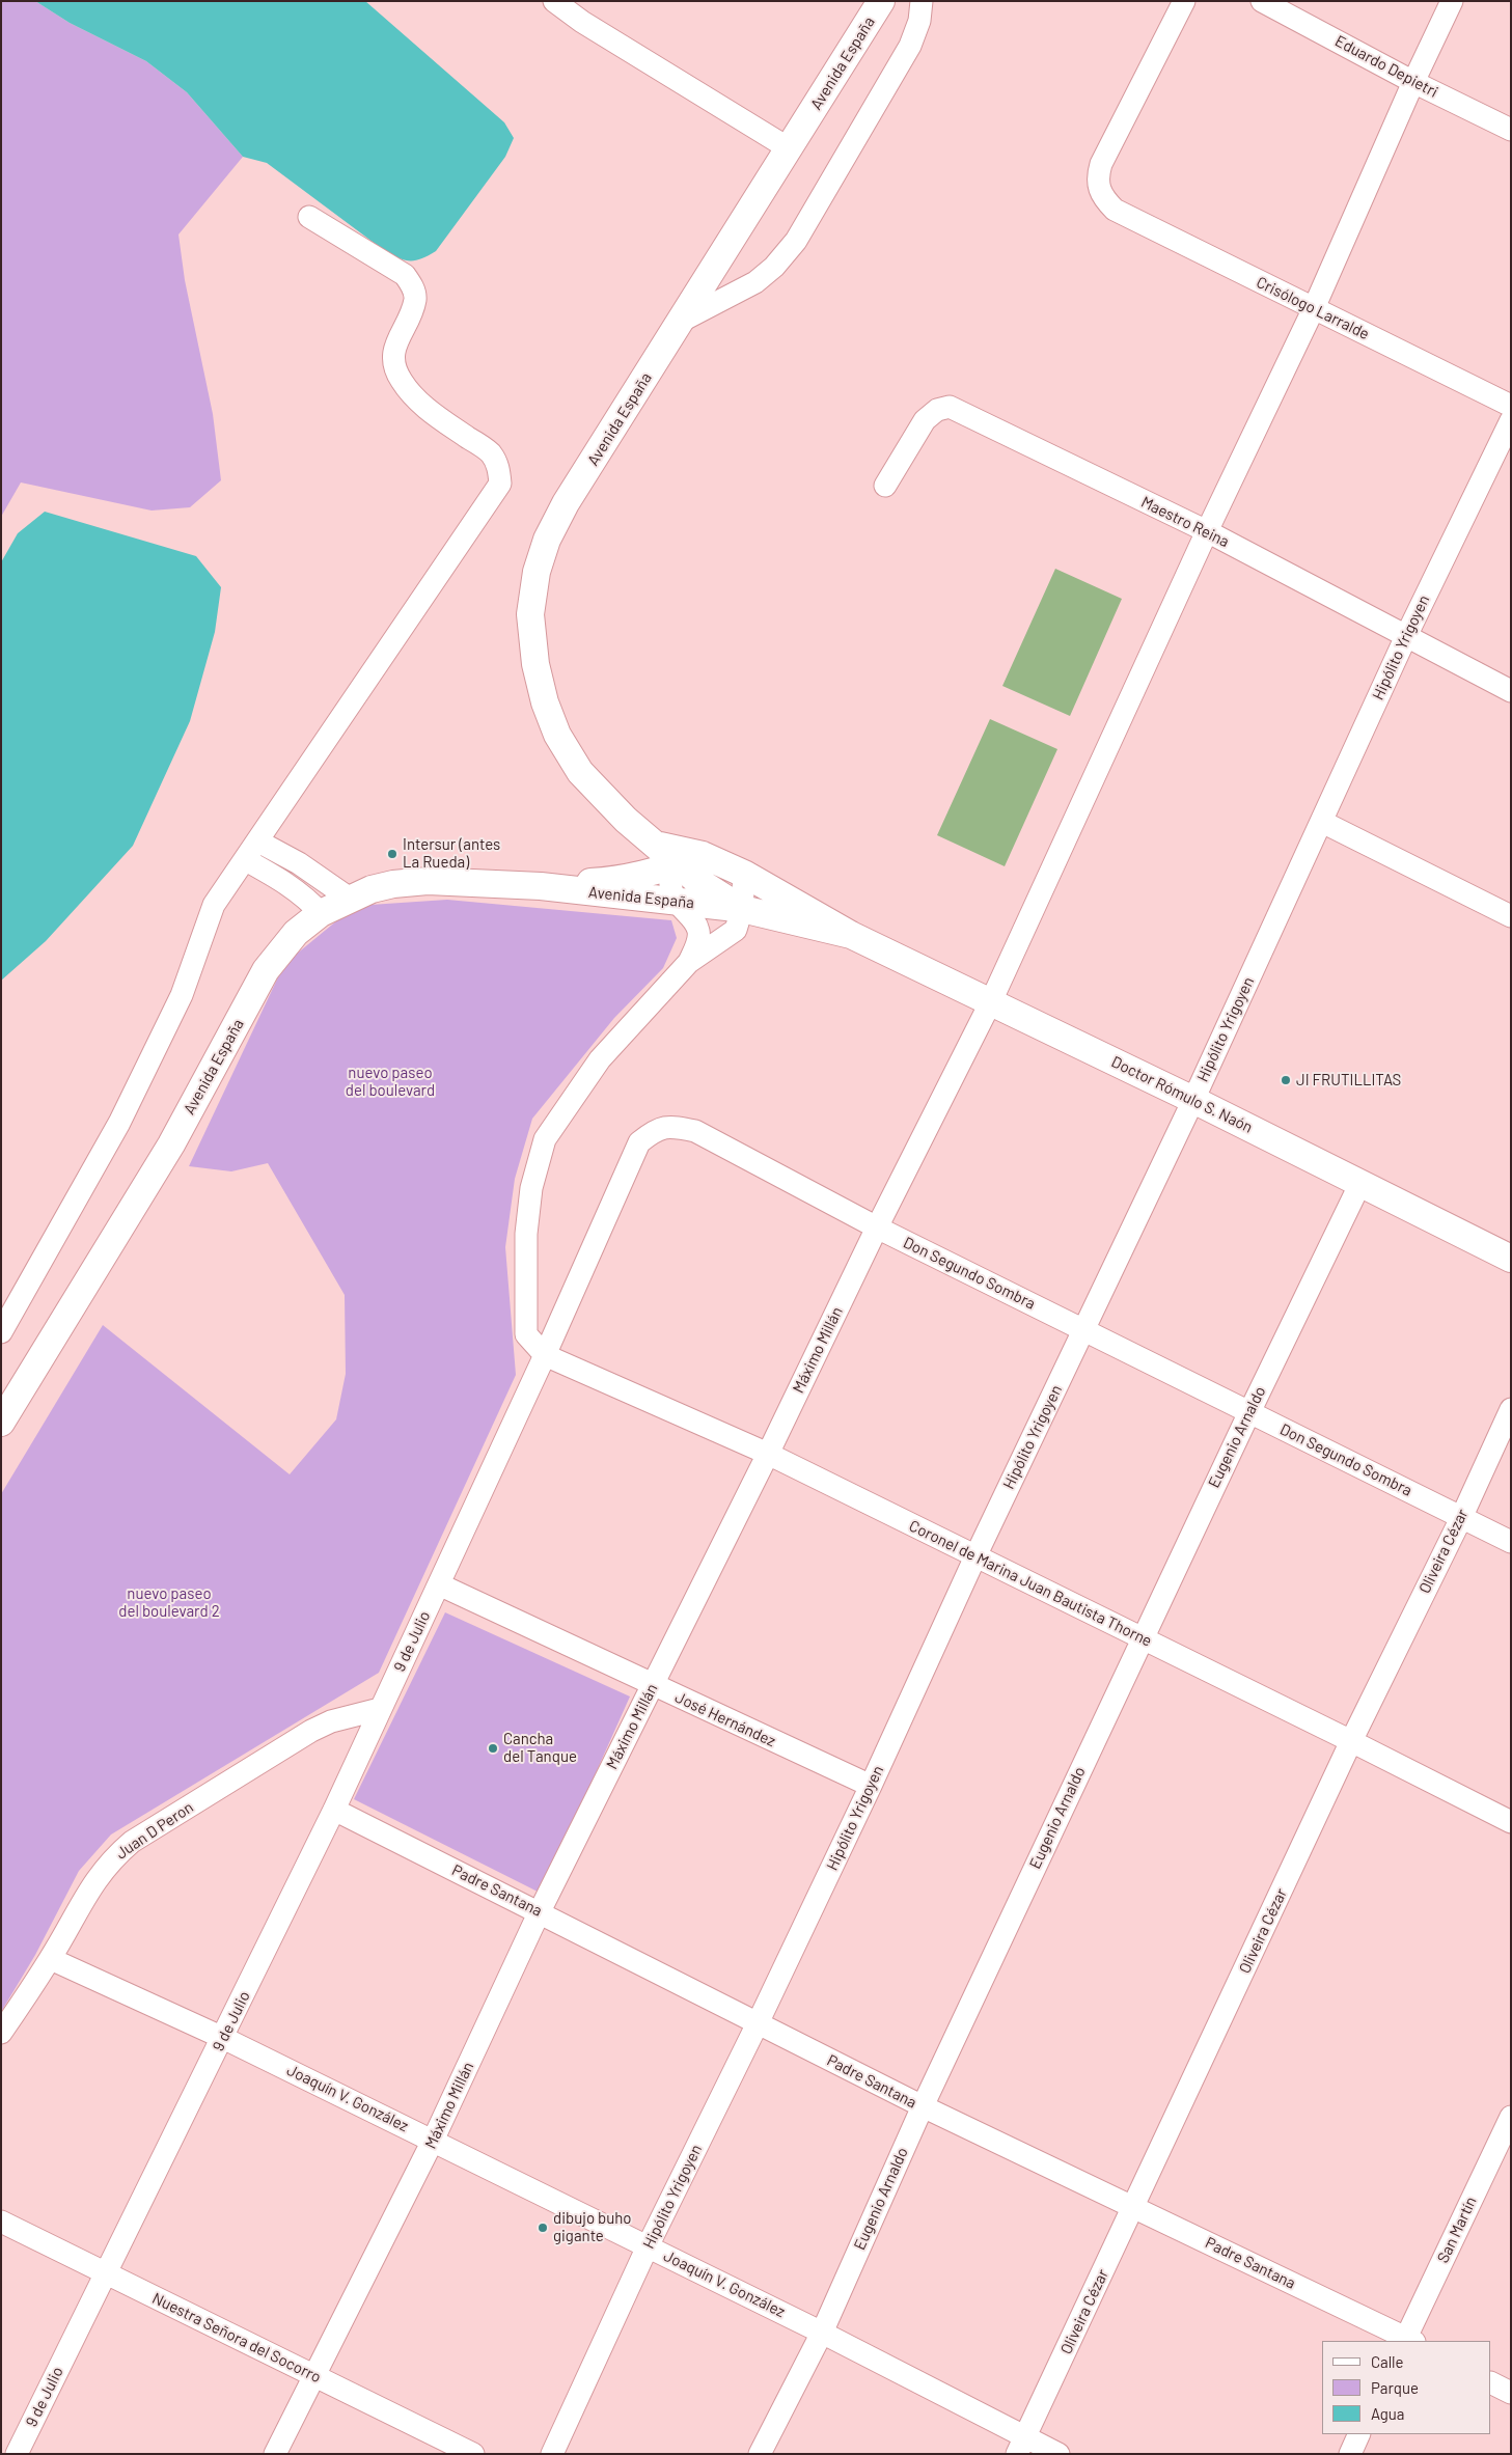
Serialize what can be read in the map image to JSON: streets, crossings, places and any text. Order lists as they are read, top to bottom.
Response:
{
  "streets": {
    "main road": ["Avenida España", "Doctor Rómulo S. Naón"],
    "street": [
      "Eduardo Depietri",
      "Crisólogo Larralde",
      "Maestro Reina",
      "Hipólito Yrigoyen",
      "Don Segundo Sombra",
      "Máximo Millán",
      "Eugenio Arnaldo",
      "Oliveira Cézar",
      "Coronel de Marina Juan Bautista Thorne",
      "9 de Julio",
      "José Hernández",
      "Juan D Peron",
      "Padre Santana",
      "Joaquín V. González",
      "San Martín",
      "Nuestra Señora del Socorro"
    ]
  },
  "crossings": [
    ["Avenida España", "Doctor Rómulo S. Naón"],
    ["Eduardo Depietri", "Máximo Millán"],
    ["Crisólogo Larralde", "Máximo Millán"],
    ["Maestro Reina", "Hipólito Yrigoyen"],
    ["Maestro Reina", "Máximo Millán"],
    ["Hipólito Yrigoyen", "Doctor Rómulo S. Naón"],
    ["Hipólito Yrigoyen", "Don Segundo Sombra"],
    ["Hipólito Yrigoyen", "Coronel de Marina Juan Bautista Thorne"],
    ["Hipólito Yrigoyen", "José Hernández"],
    ["Hipólito Yrigoyen", "Padre Santana"],
    ["Hipólito Yrigoyen", "Joaquín V. González"],
    ["Doctor Rómulo S. Naón", "Máximo Millán"],
    ["Doctor Rómulo S. Naón", "Eugenio Arnaldo"],
    ["Don Segundo Sombra", "Máximo Millán"],
    ["Don Segundo Sombra", "Eugenio Arnaldo"],
    ["Don Segundo Sombra", "Oliveira Cézar"],
    ["Don Segundo Sombra", "Coronel de Marina Juan Bautista Thorne"],
    ["Don Segundo Sombra", "9 de Julio"],
    ["Máximo Millán", "Coronel de Marina Juan Bautista Thorne"],
    ["Máximo Millán", "José Hernández"],
    ["Máximo Millán", "Padre Santana"],
    ["Máximo Millán", "Joaquín V. González"],
    ["Máximo Millán", "Nuestra Señora del Socorro"],
    ["Eugenio Arnaldo", "Coronel de Marina Juan Bautista Thorne"],
    ["Eugenio Arnaldo", "Padre Santana"],
    ["Eugenio Arnaldo", "Joaquín V. González"],
    ["Oliveira Cézar", "Coronel de Marina Juan Bautista Thorne"],
    ["Oliveira Cézar", "Padre Santana"],
    ["Oliveira Cézar", "Joaquín V. González"],
    ["Coronel de Marina Juan Bautista Thorne", "9 de Julio"],
    ["9 de Julio", "José Hernández"],
    ["9 de Julio", "Juan D Peron"],
    ["9 de Julio", "Padre Santana"],
    ["9 de Julio", "Joaquín V. González"],
    ["9 de Julio", "Nuestra Señora del Socorro"],
    ["Juan D Peron", "Joaquín V. González"],
    ["Padre Santana", "San Martín"]
  ],
  "parks": ["nuevo paseo del boulevard", "nuevo paseo del boulevard 2"],
  "places": [
    "Intersur (antes La Rueda)",
    "JI FRUTILLITAS",
    "Cancha del Tanque",
    "dibujo buho gigante"
  ],
  "legend": ["Calle", "Parque", "Agua"]
}
